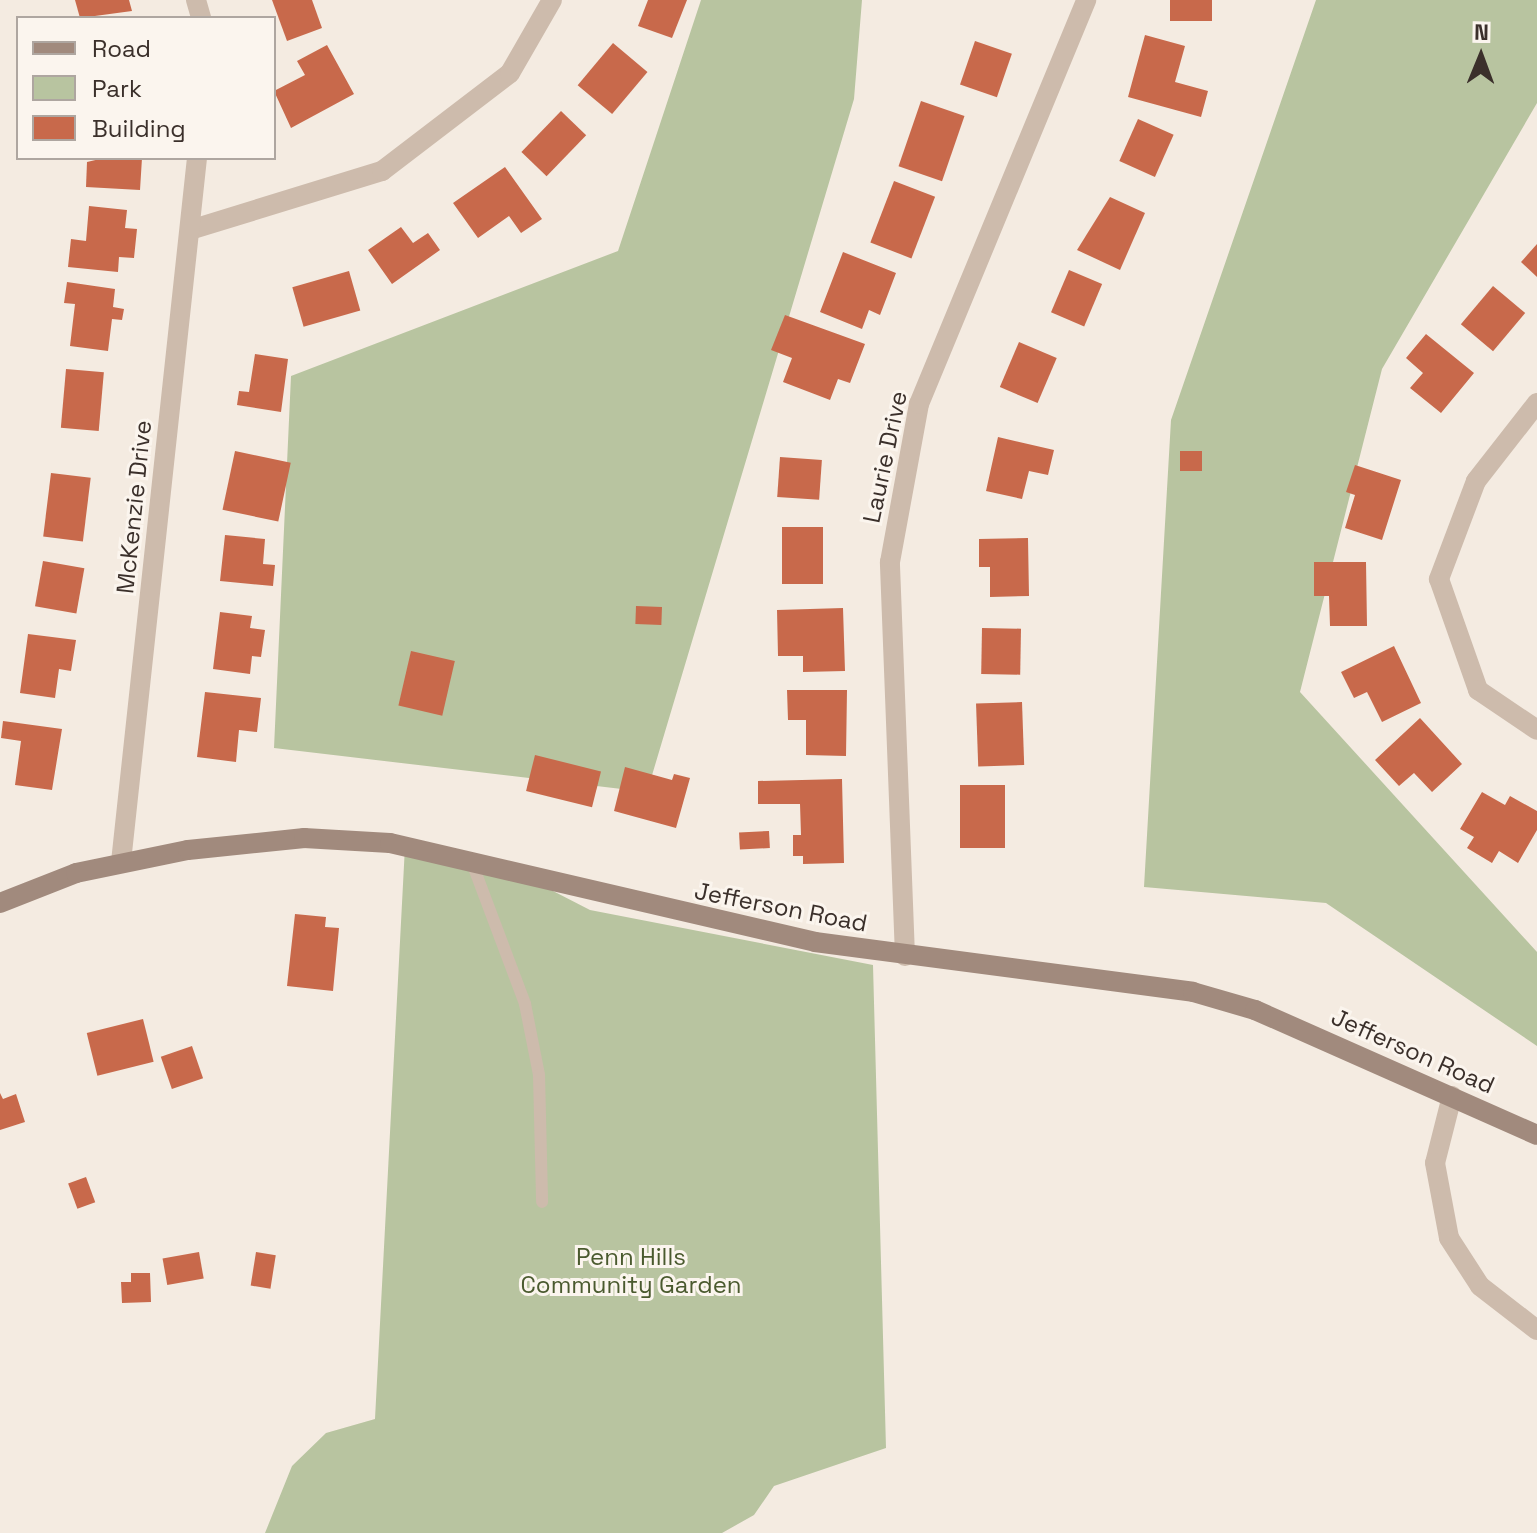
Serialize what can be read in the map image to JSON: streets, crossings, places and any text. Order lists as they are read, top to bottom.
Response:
{
  "streets": {
    "street": ["Laurie Drive", "McKenzie Drive", "Jefferson Road"]
  },
  "crossings": [
    ["Laurie Drive", "Jefferson Road"],
    ["McKenzie Drive", "Jefferson Road"]
  ],
  "parks": ["Penn Hills Community Garden"],
  "legend": ["Road", "Park", "Building"],
  "north": "top"
}
